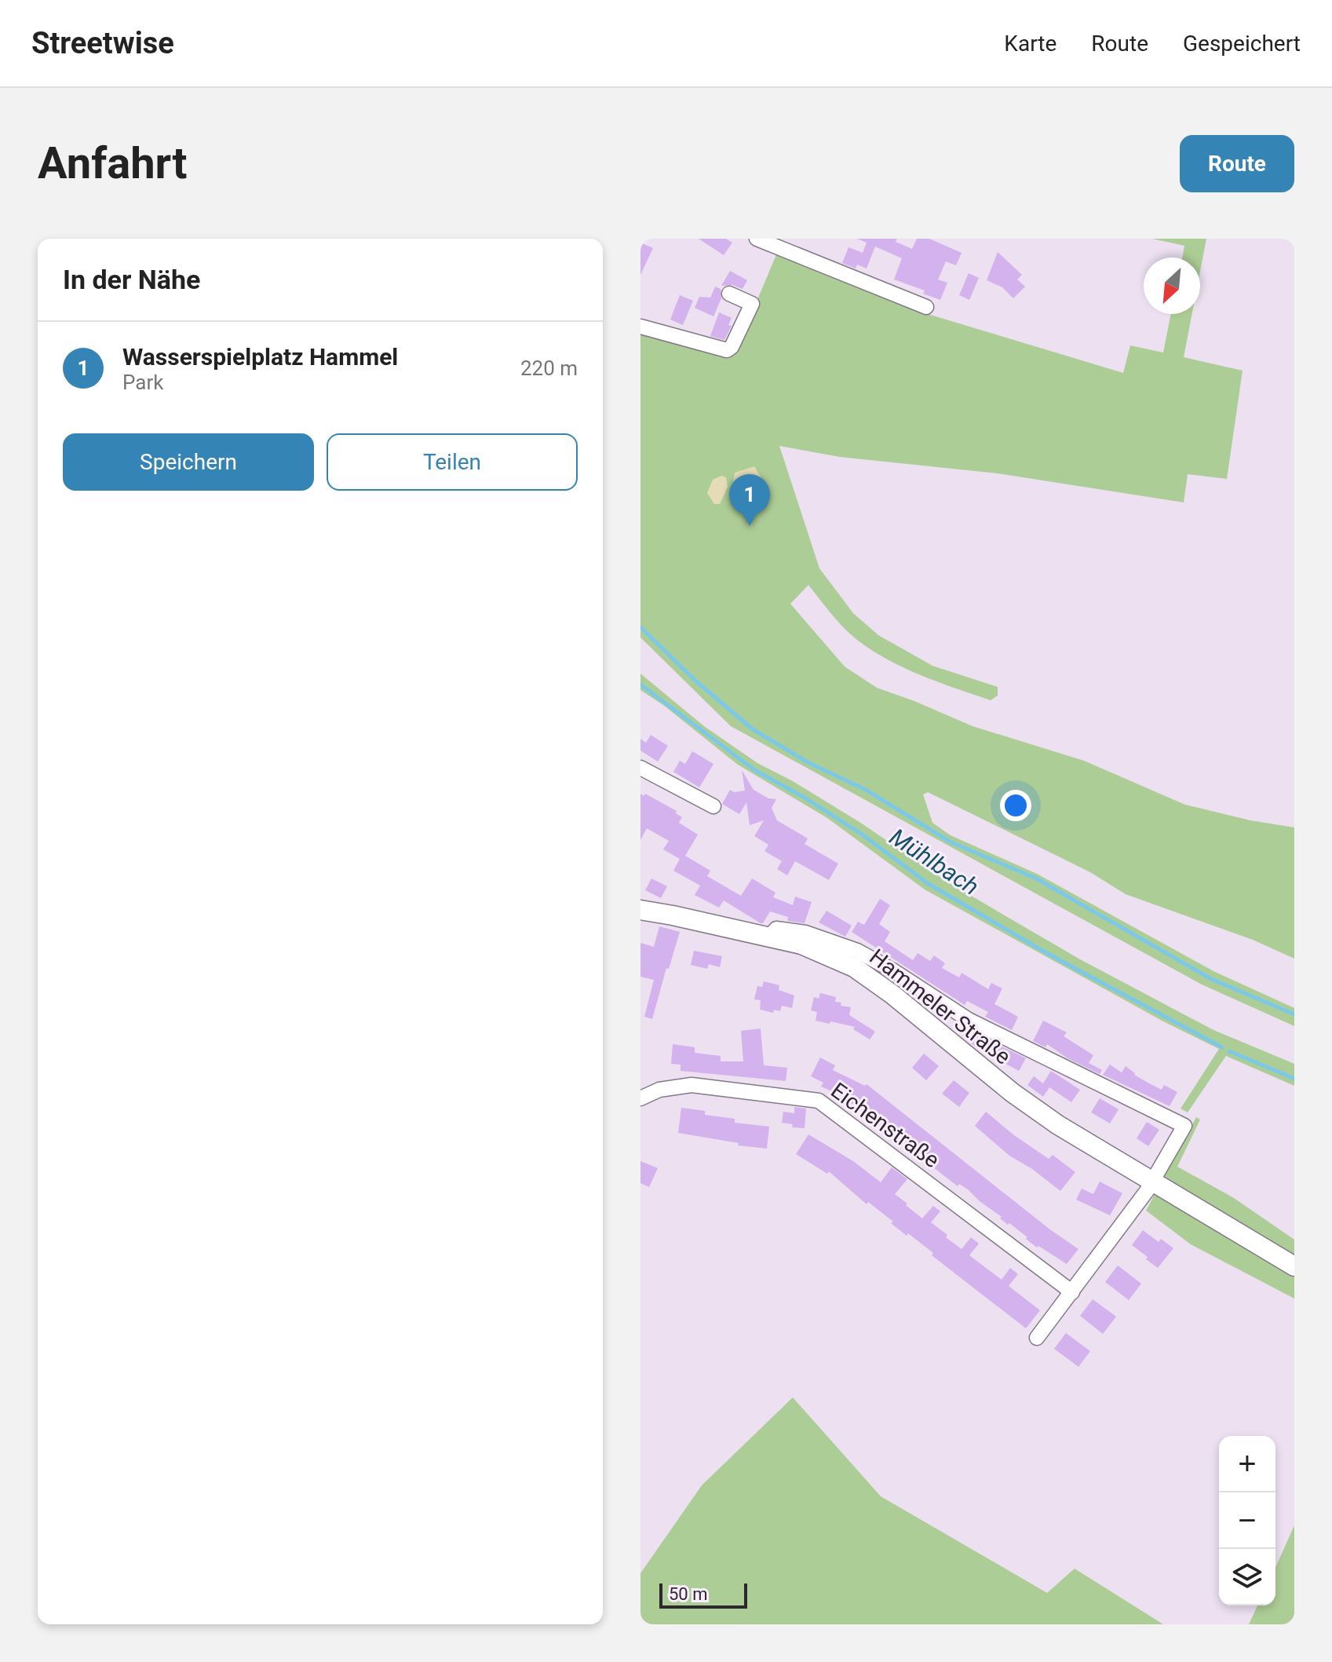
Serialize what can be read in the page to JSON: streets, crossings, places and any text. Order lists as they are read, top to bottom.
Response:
{
  "streets": {
    "main road": ["Hammeler Straße"],
    "street": ["Eichenstraße"]
  },
  "water": ["Mühlbach"],
  "scale_bar": "50 m",
  "north": "bottom left",
  "page": {
    "header": "Streetwise",
    "nav": ["Karte", "Route", "Gespeichert"],
    "buttons": [
      "Route",
      ["Speichern", "Teilen"]
    ],
    "title": "Anfahrt",
    "heading": "In der Nähe",
    "list": [
      {
        "mark": "1",
        "name": "Wasserspielplatz Hammel",
        "note": "Park",
        "value": "220 m"
      }
    ],
    "pins": "1",
    "map_buttons": ["+", "−"],
    "scale": "50 m"
  }
}
